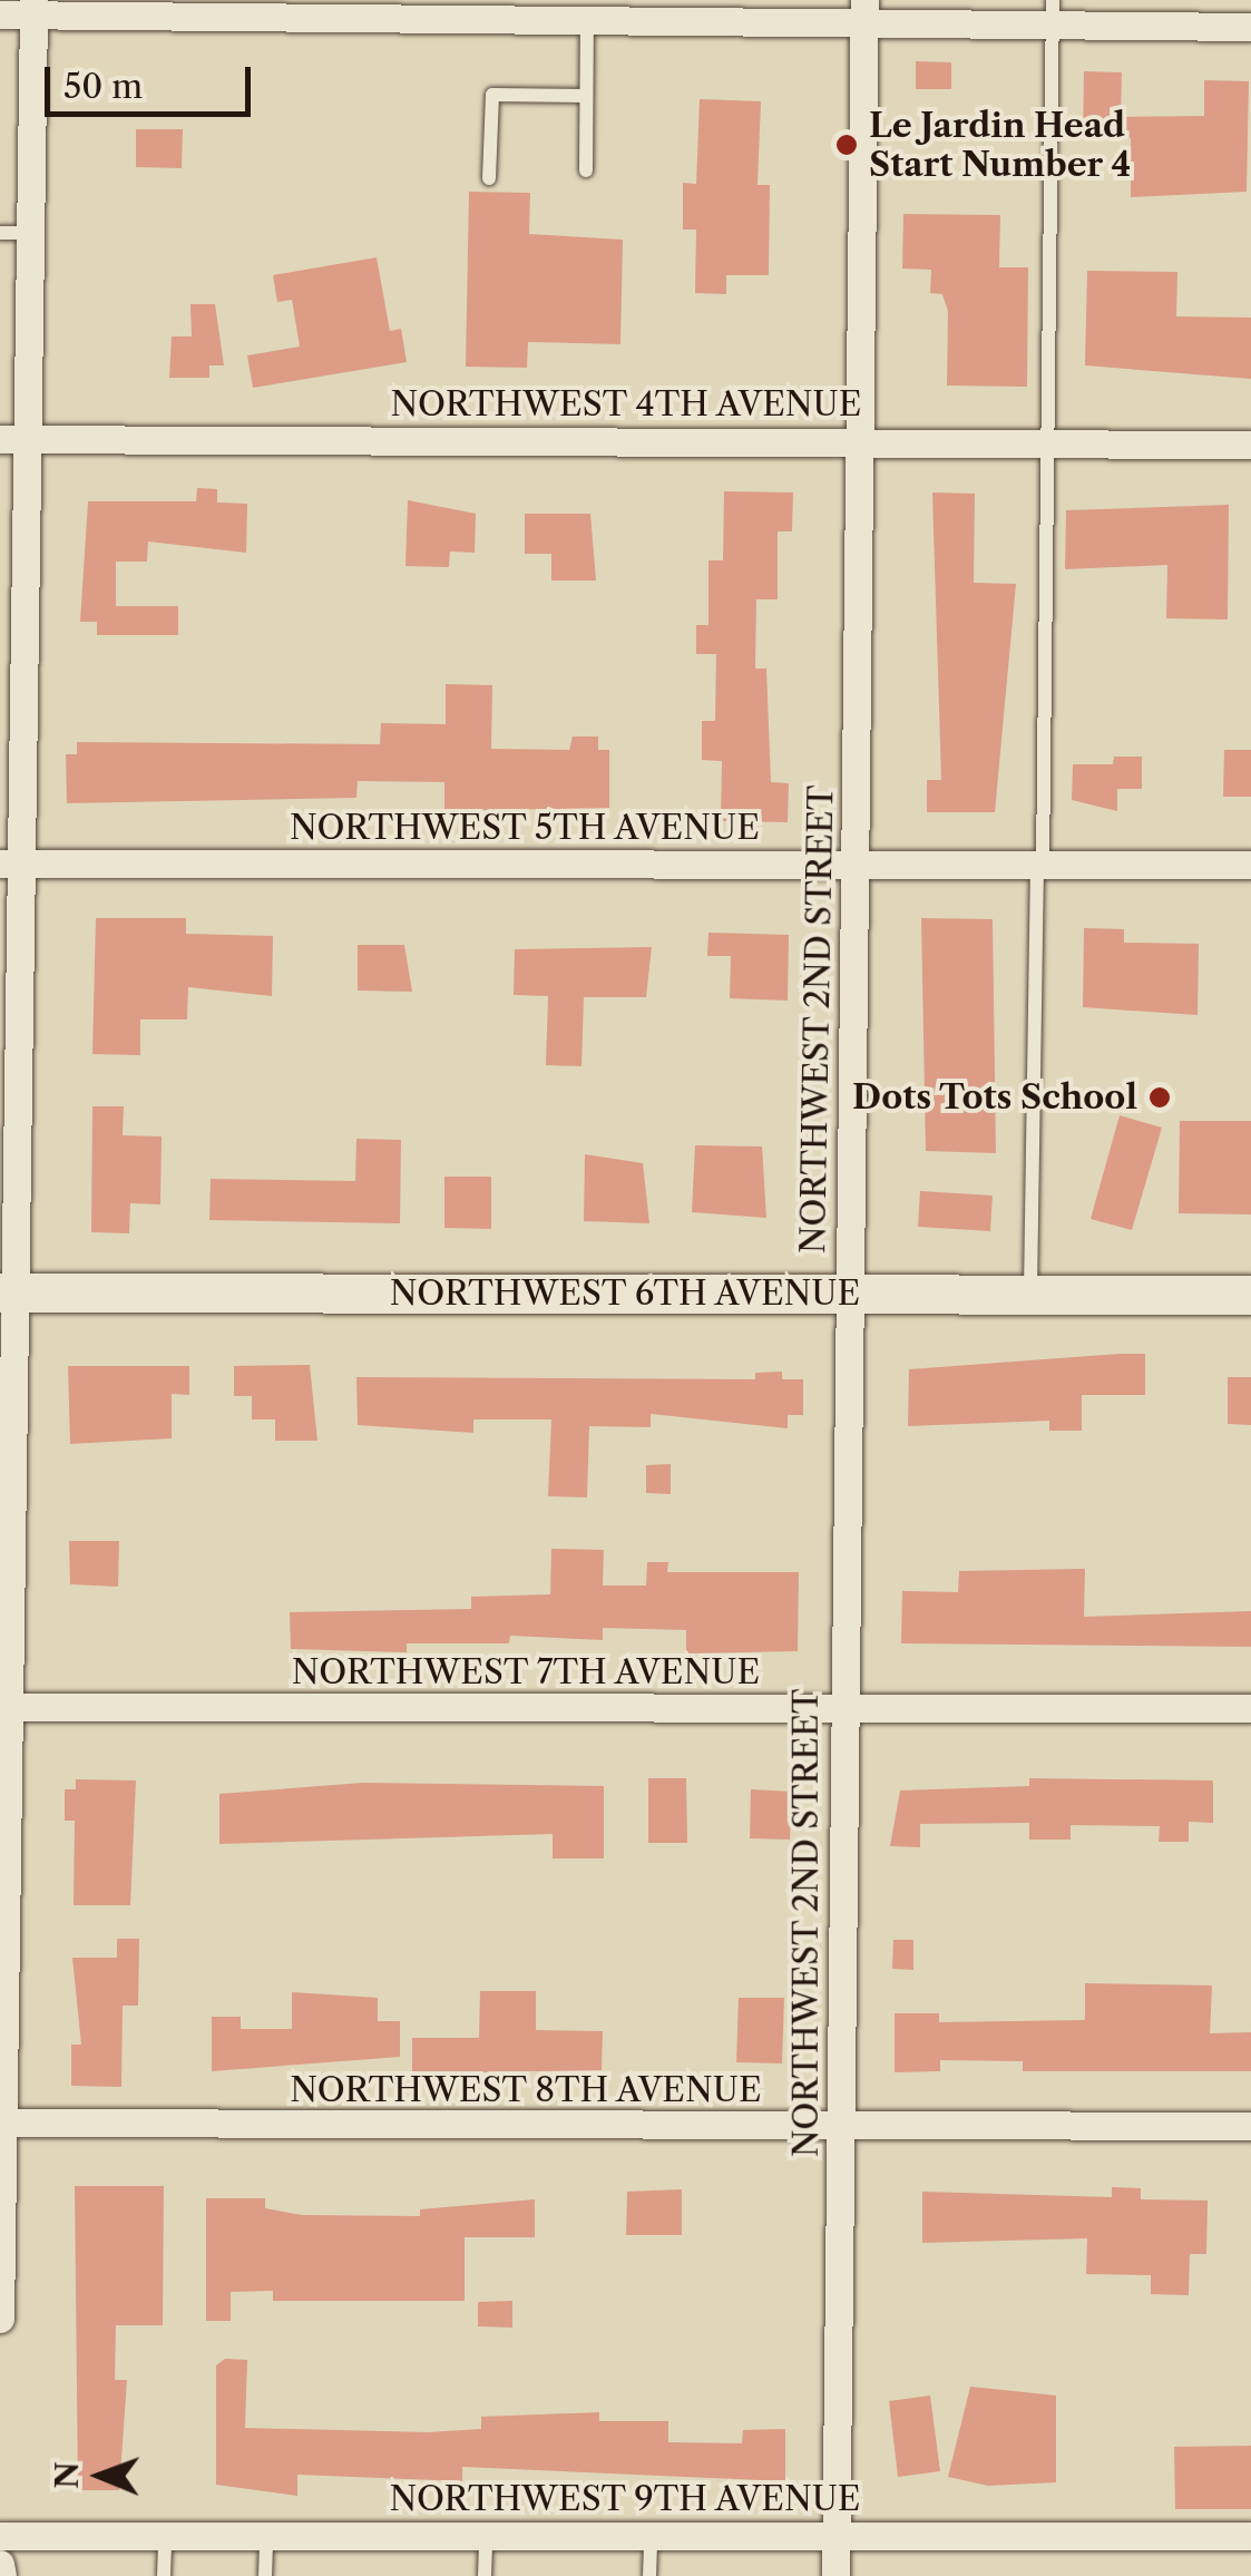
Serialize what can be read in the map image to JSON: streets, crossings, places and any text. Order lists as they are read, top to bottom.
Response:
{
  "streets": {
    "street": [
      "NORTHWEST 4TH AVENUE",
      "NORTHWEST 5TH AVENUE",
      "NORTHWEST 2ND STREET",
      "NORTHWEST 6TH AVENUE",
      "NORTHWEST 7TH AVENUE",
      "NORTHWEST 8TH AVENUE",
      "NORTHWEST 9TH AVENUE"
    ]
  },
  "crossings": [
    ["NORTHWEST 4TH AVENUE", "NORTHWEST 2ND STREET"],
    ["NORTHWEST 5TH AVENUE", "NORTHWEST 2ND STREET"],
    ["NORTHWEST 2ND STREET", "NORTHWEST 6TH AVENUE"],
    ["NORTHWEST 2ND STREET", "NORTHWEST 7TH AVENUE"],
    ["NORTHWEST 2ND STREET", "NORTHWEST 8TH AVENUE"],
    ["NORTHWEST 2ND STREET", "NORTHWEST 9TH AVENUE"]
  ],
  "places": ["Le Jardin Head Start Number 4", "Dots Tots School"],
  "scale_bar": "50 m",
  "north": "left"
}
